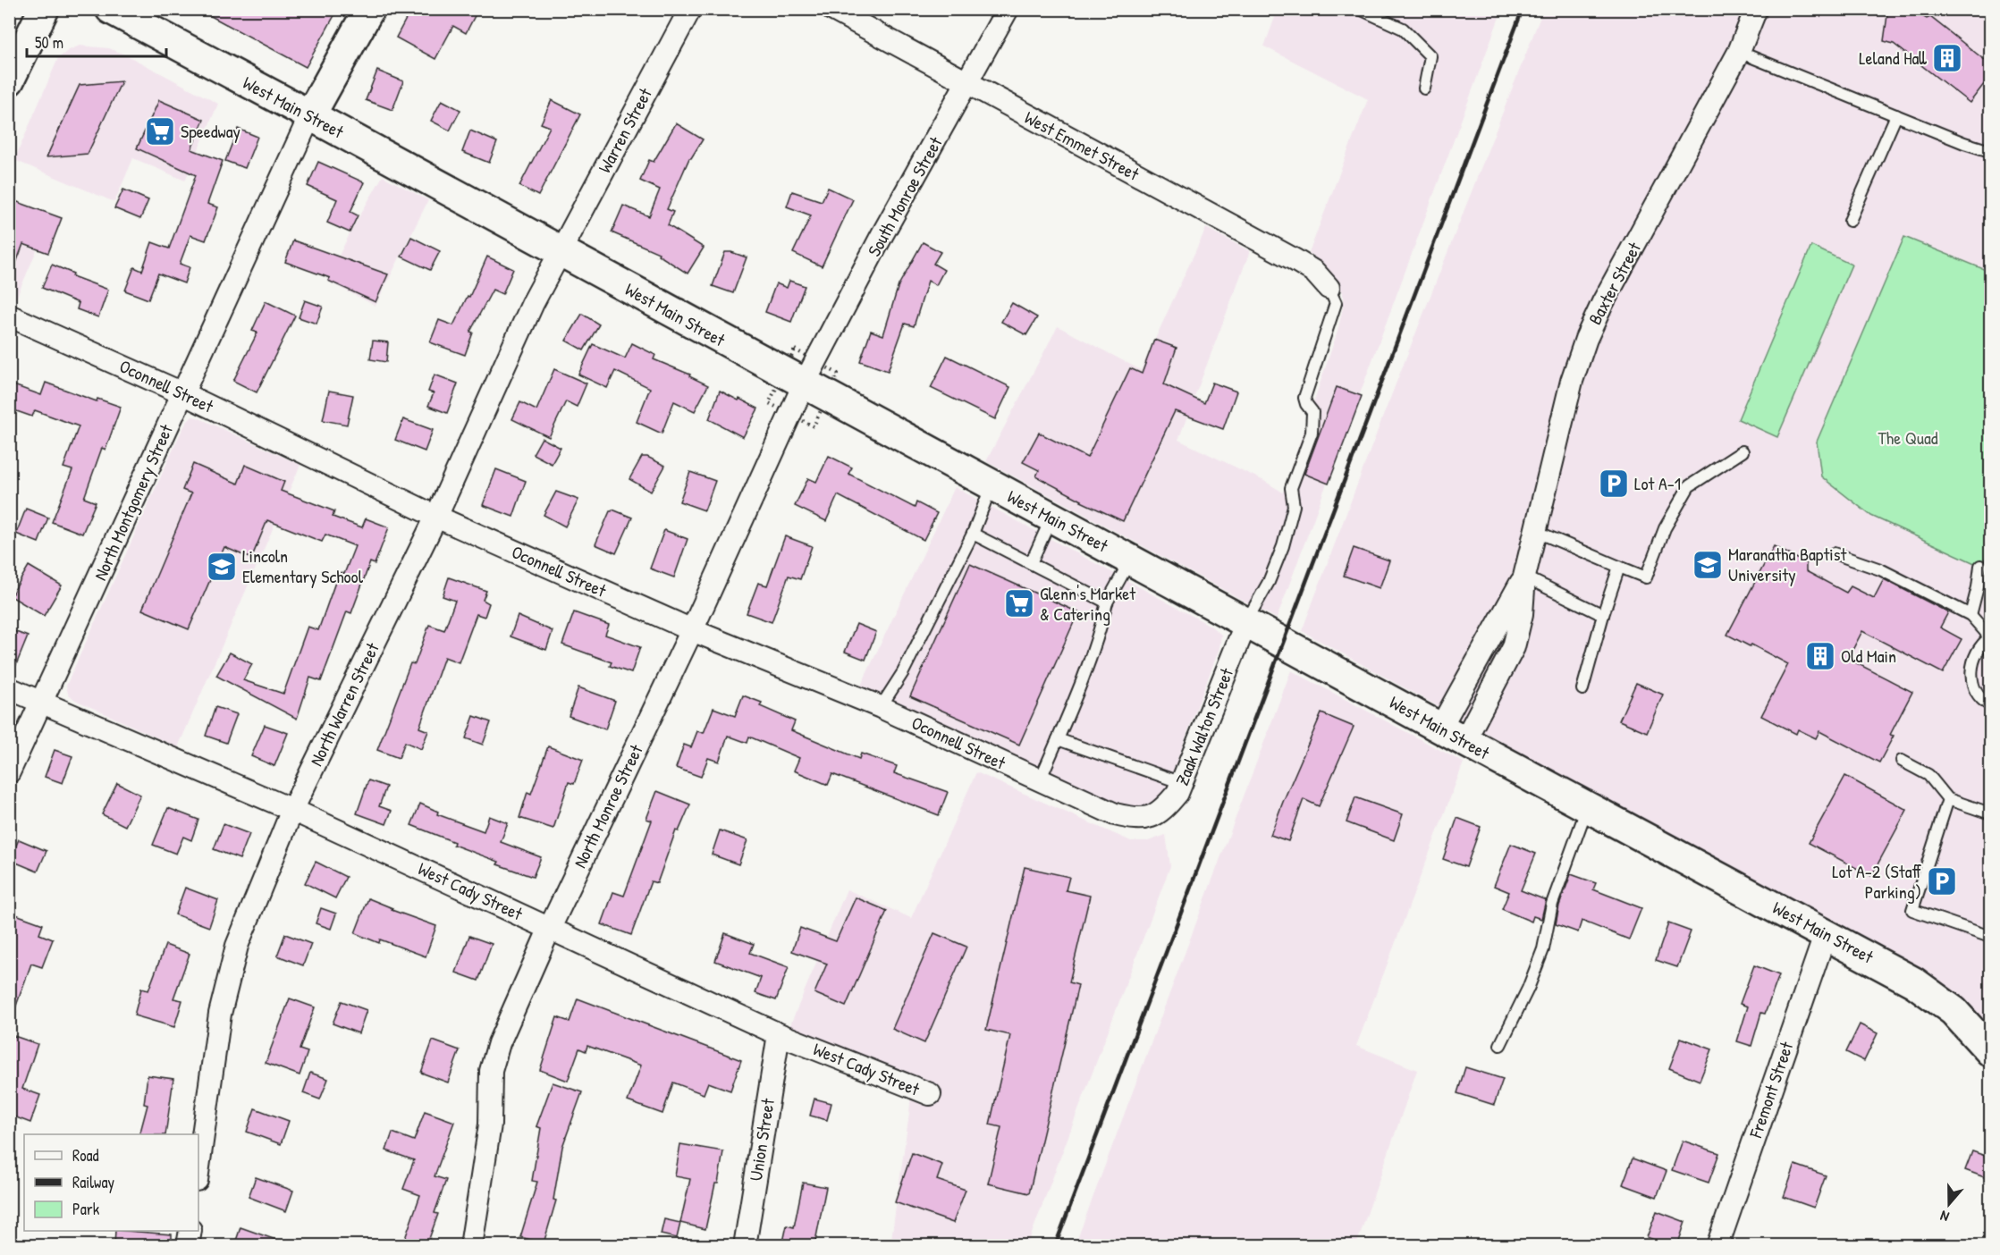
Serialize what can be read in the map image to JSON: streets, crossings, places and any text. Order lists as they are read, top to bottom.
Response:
{
  "streets": {
    "main road": ["West Main Street"],
    "street": [
      "Warren Street",
      "West Emmet Street",
      "South Monroe Street",
      "Baxter Street",
      "Oconnell Street",
      "North Montgomery Street",
      "North Warren Street",
      "Zaak Walton Street",
      "North Monroe Street",
      "West Cady Street",
      "Fremont Street",
      "Union Street"
    ]
  },
  "crossings": [
    ["West Main Street", "Warren Street"],
    ["West Main Street", "South Monroe Street"],
    ["West Main Street", "Baxter Street"],
    ["West Main Street", "North Montgomery Street"],
    ["West Main Street", "North Warren Street"],
    ["West Main Street", "Zaak Walton Street"],
    ["West Main Street", "North Monroe Street"],
    ["West Main Street", "Fremont Street"],
    ["Warren Street", "North Warren Street"],
    ["West Emmet Street", "South Monroe Street"],
    ["South Monroe Street", "North Monroe Street"],
    ["Oconnell Street", "North Montgomery Street"],
    ["Oconnell Street", "North Warren Street"],
    ["Oconnell Street", "Zaak Walton Street"],
    ["Oconnell Street", "North Monroe Street"],
    ["North Montgomery Street", "West Cady Street"],
    ["North Warren Street", "West Cady Street"],
    ["North Monroe Street", "West Cady Street"],
    ["West Cady Street", "Union Street"]
  ],
  "parks": ["The Quad"],
  "places": {
    "building": ["Leland Hall", "Old Main"],
    "supermarket": ["Speedway", "Glenn's Market & Catering"],
    "parking": ["Lot A-1", "Lot A-2 (Staff Parking)"],
    "school or university": ["Maranatha Baptist University", "Lincoln Elementary School"]
  },
  "legend": ["Road", "Railway", "Park"],
  "scale_bar": "50 m",
  "north": "bottom"
}
